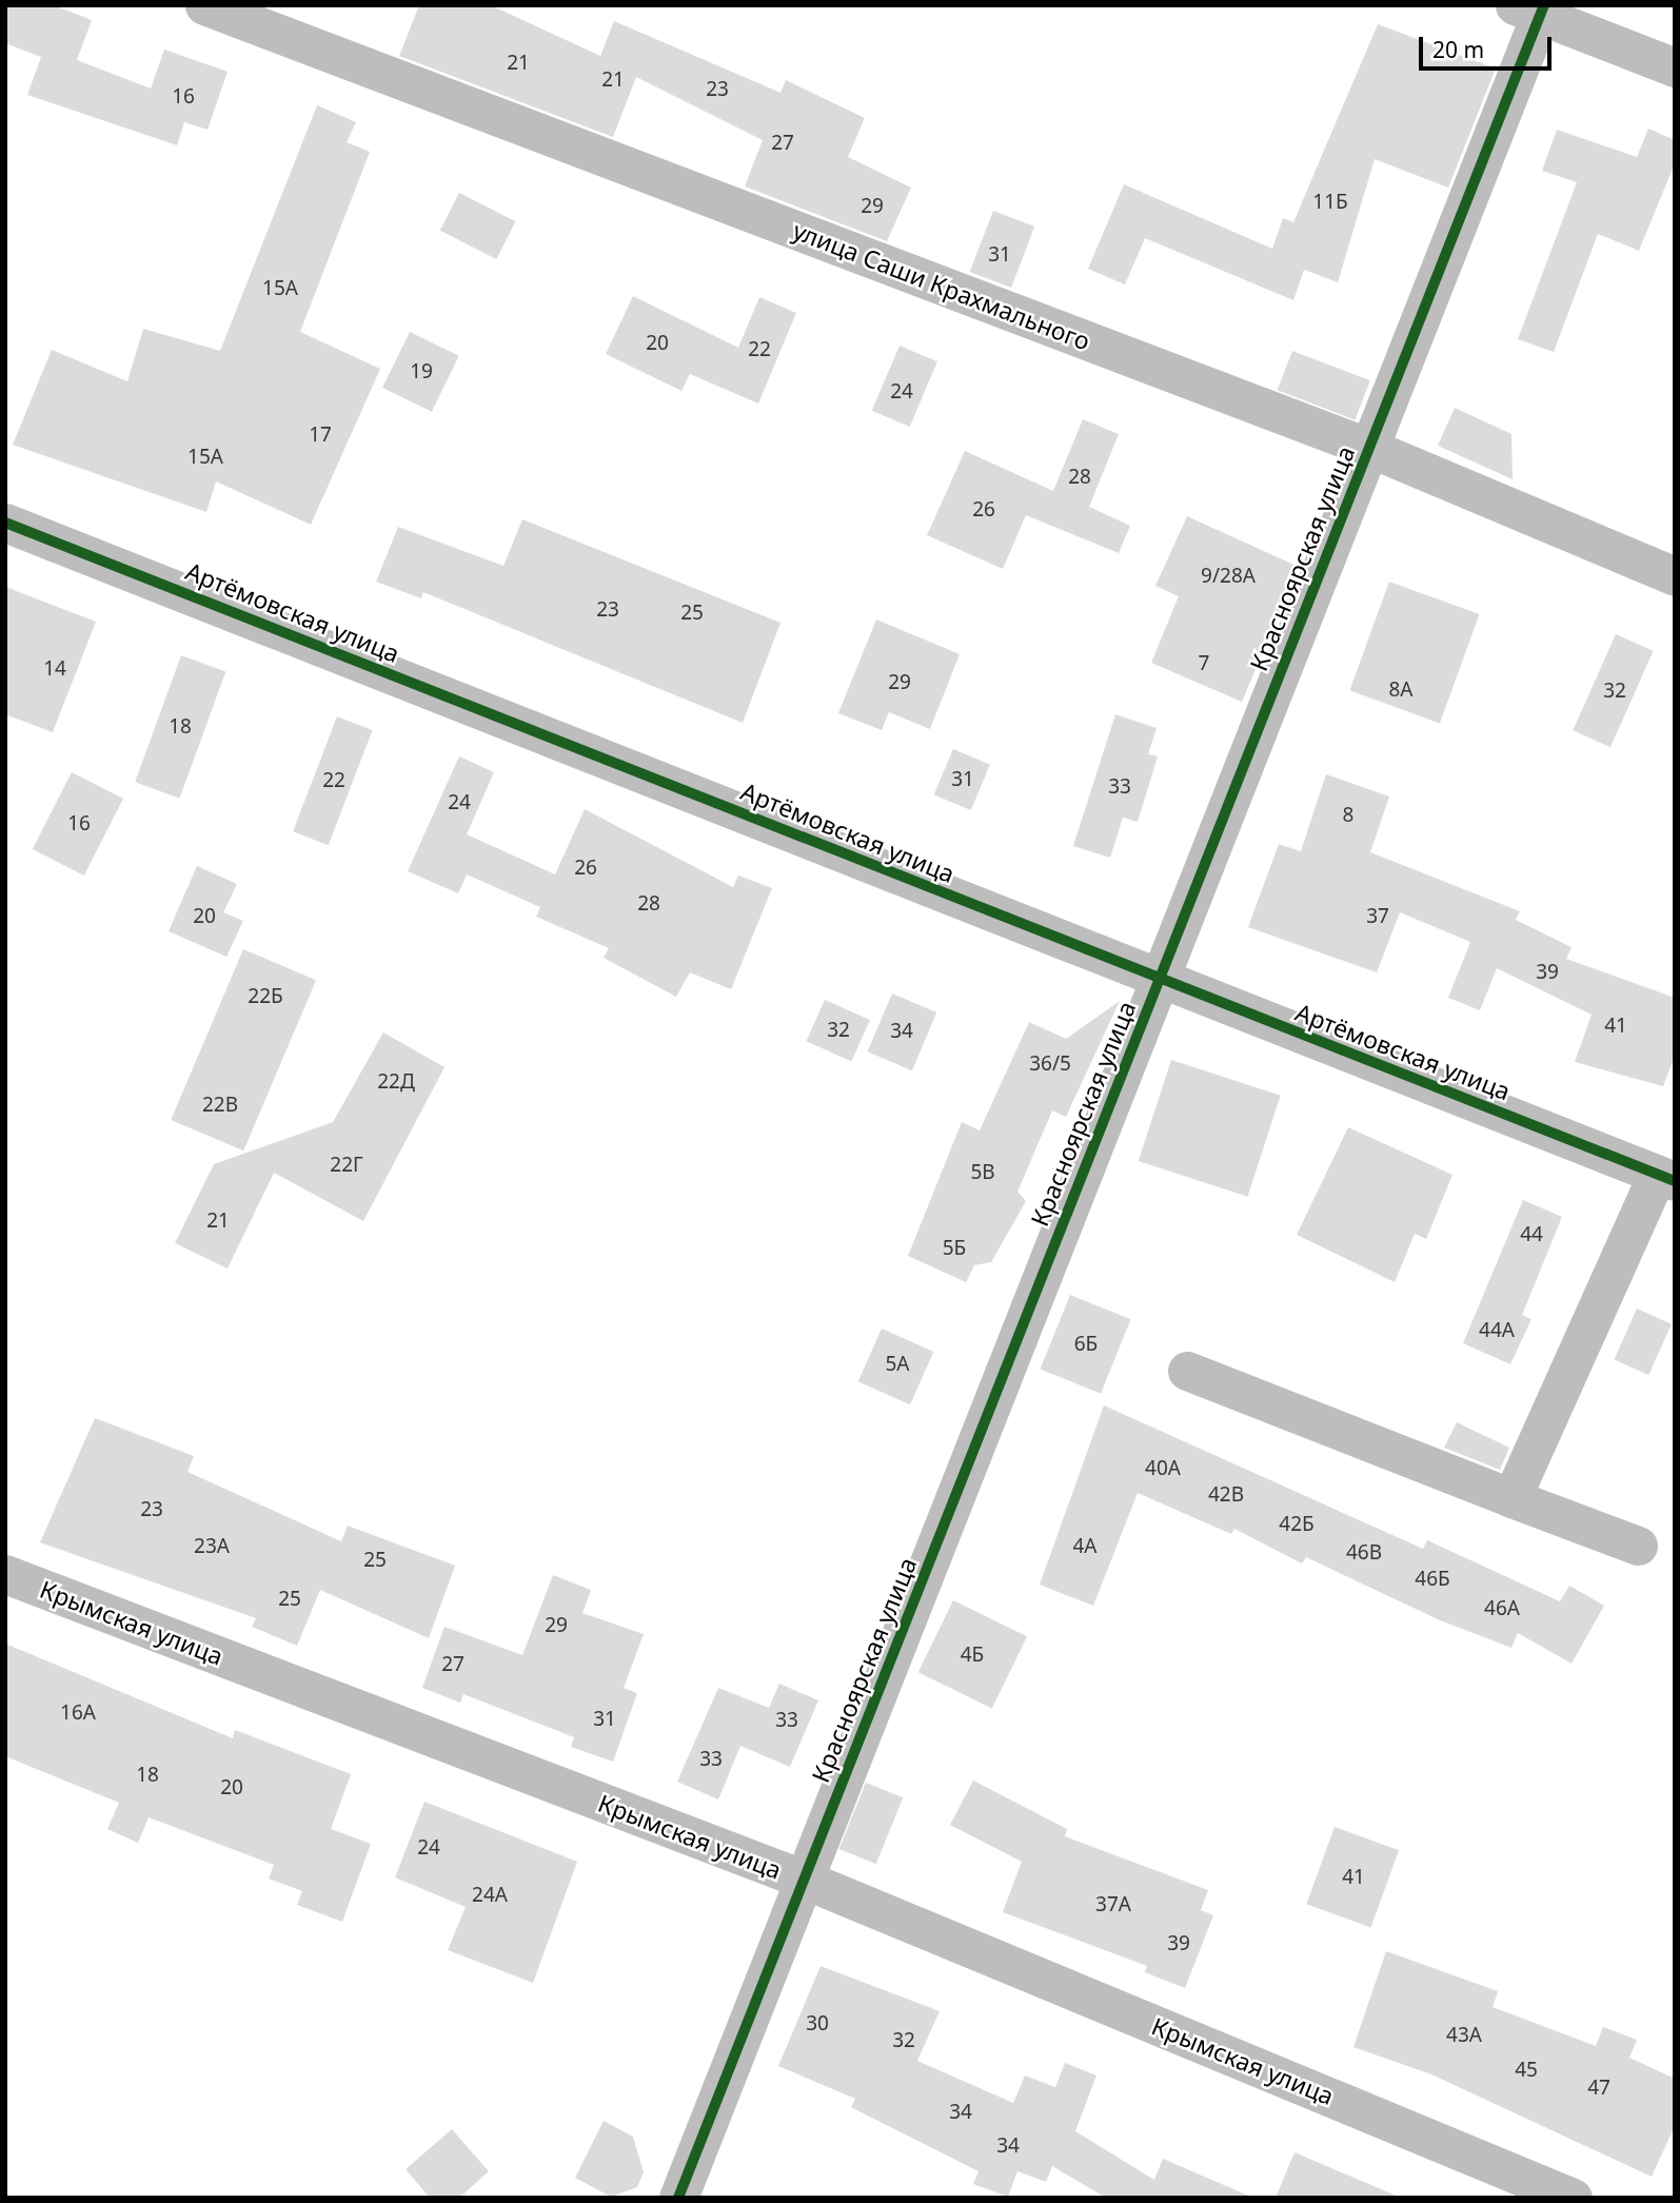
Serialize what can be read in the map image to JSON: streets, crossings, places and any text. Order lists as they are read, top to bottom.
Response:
{
  "streets": {
    "street": [
      "улица Саши Крахмального",
      "Красноярская улица",
      "Артёмовская улица",
      "Крымская улица"
    ]
  },
  "crossings": [
    ["улица Саши Крахмального", "Красноярская улица"],
    ["Красноярская улица", "Артёмовская улица"],
    ["Красноярская улица", "Крымская улица"]
  ],
  "house_numbers": [
    "21",
    "21",
    "23",
    "16",
    "27",
    "11Б",
    "29",
    "31",
    "15А",
    "20",
    "22",
    "19",
    "24",
    "17",
    "15А",
    "28",
    "26",
    "9/28А",
    "23",
    "25",
    "7",
    "14",
    "29",
    "8А",
    "32",
    "18",
    "31",
    "22",
    "33",
    "24",
    "8",
    "16",
    "26",
    "28",
    "20",
    "37",
    "39",
    "22Б",
    "41",
    "32",
    "34",
    "36/5",
    "22Д",
    "22В",
    "22Г",
    "5В",
    "21",
    "44",
    "5Б",
    "44А",
    "6Б",
    "5А",
    "40А",
    "42В",
    "23",
    "42Б",
    "23А",
    "4А",
    "46В",
    "25",
    "46Б",
    "25",
    "46А",
    "29",
    "4Б",
    "27",
    "16А",
    "31",
    "33",
    "33",
    "18",
    "20",
    "24",
    "41",
    "24А",
    "37А",
    "39",
    "30",
    "43А",
    "32",
    "45",
    "47",
    "34",
    "34"
  ],
  "scale_bar": "20 m"
}
